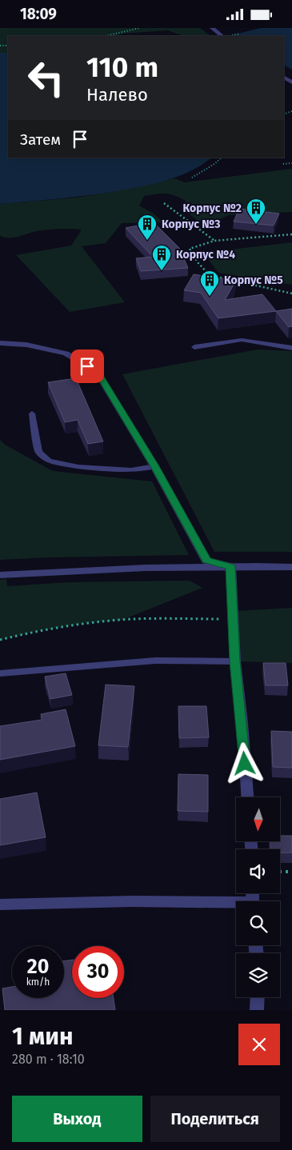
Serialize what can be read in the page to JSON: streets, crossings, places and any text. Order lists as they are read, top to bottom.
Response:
{
  "places": {
    "building": [
      "Корпус №2",
      "Корпус №3",
      "Корпус №4",
      "Корпус №5"
    ]
  },
  "north": "bottom",
  "page": {
    "status": "18:09",
    "turn": ["110 m", "Налево"],
    "then": "Затем",
    "speed": "20 km/h",
    "limit": "30",
    "heading": ["1 мин", "280 m · 18:10"],
    "buttons": ["Выход", "Поделиться"]
  }
}
